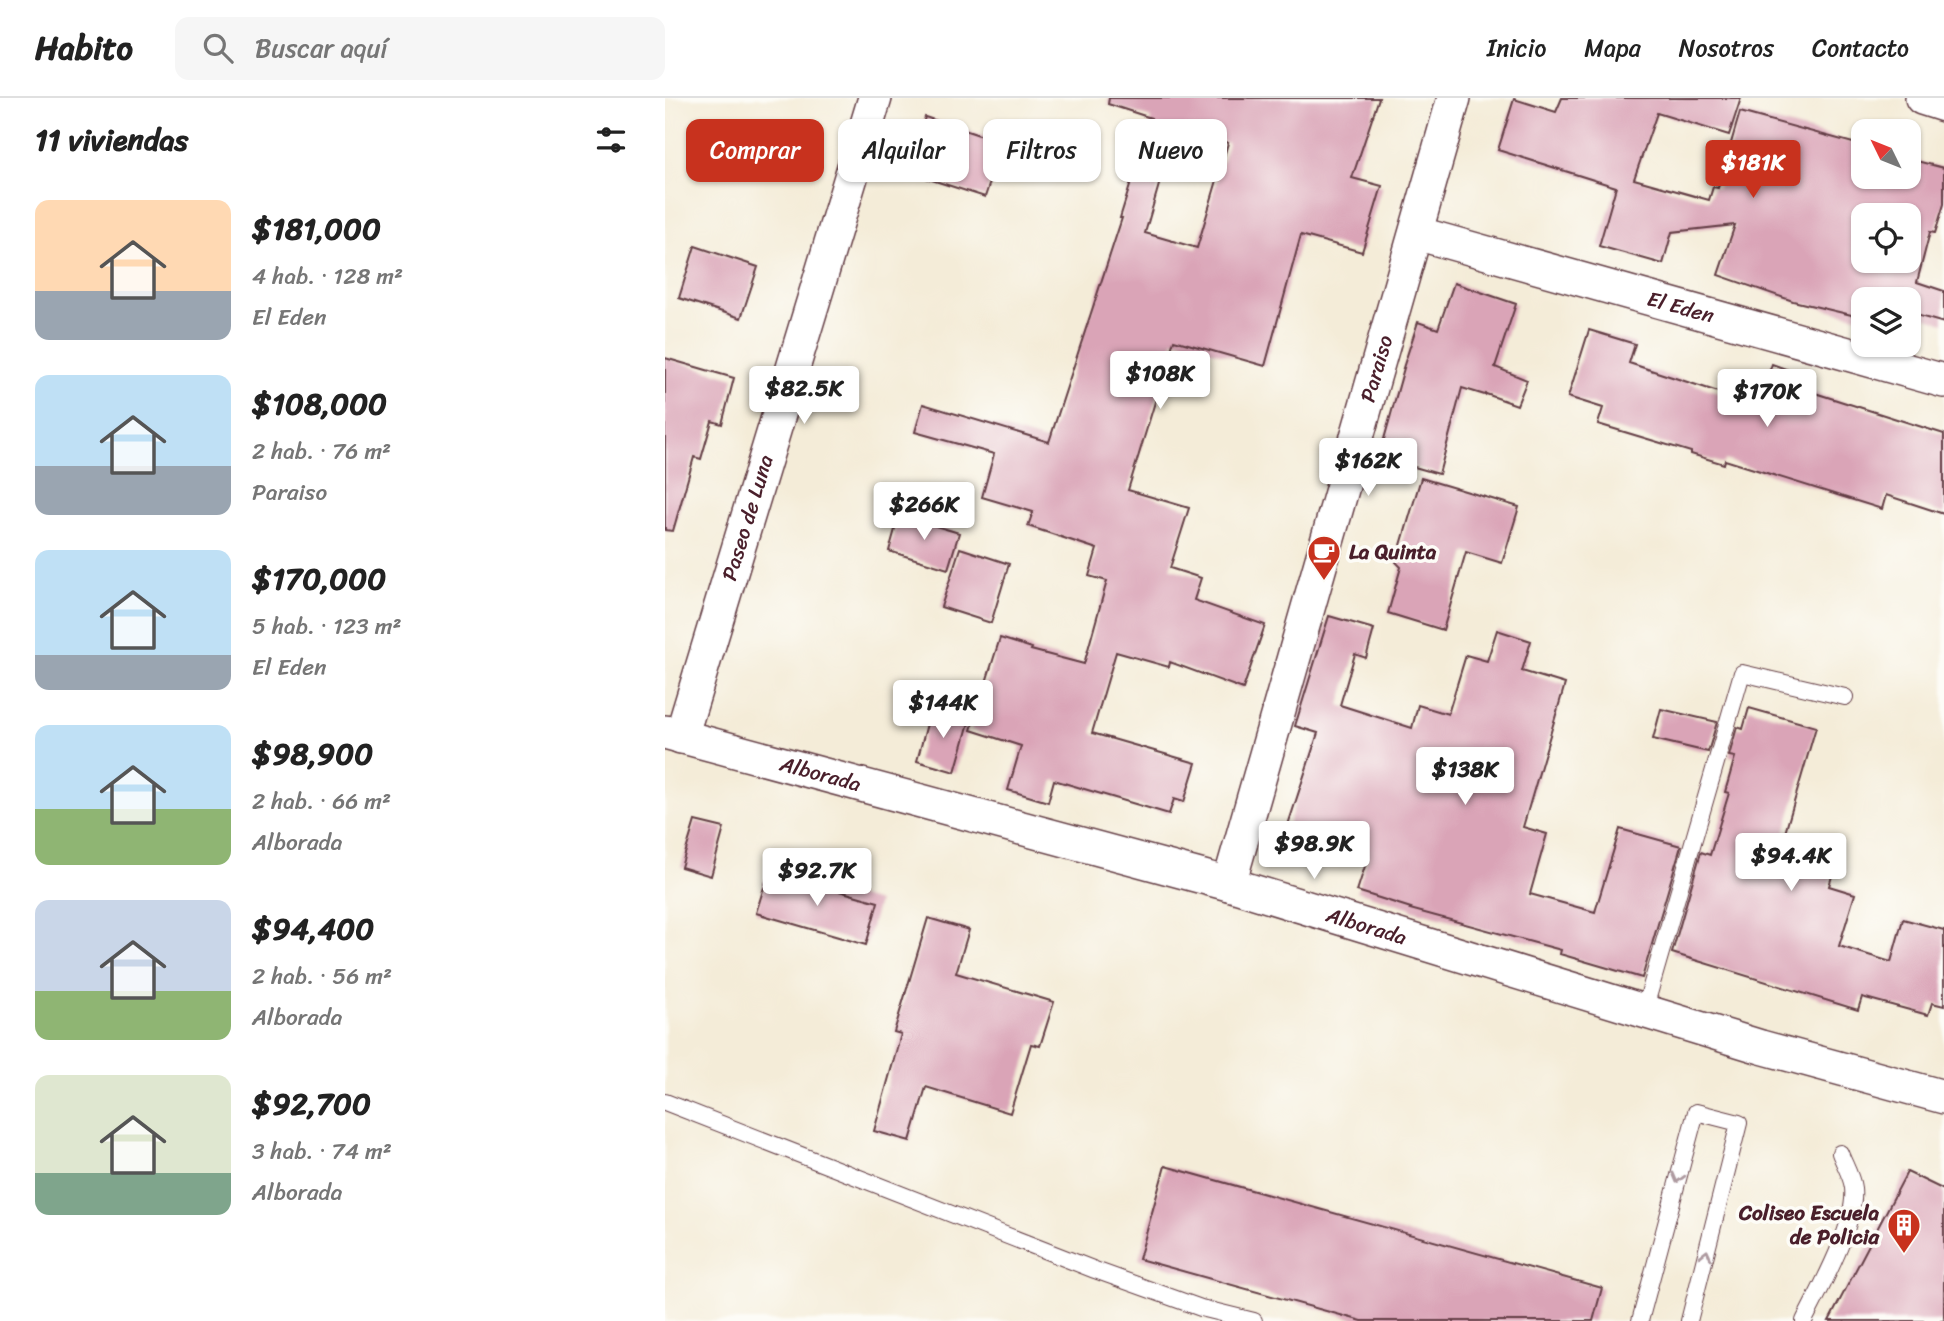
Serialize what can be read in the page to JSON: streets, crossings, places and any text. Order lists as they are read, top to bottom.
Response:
{
  "streets": {
    "street": [
      "El Eden",
      "Paraiso",
      "Paseo de Luna",
      "Alborada"
    ]
  },
  "crossings": [
    ["El Eden", "Paraiso"],
    ["Paraiso", "Alborada"],
    ["Paseo de Luna", "Alborada"]
  ],
  "places": {
    "cafe": ["La Quinta"],
    "building": ["Coliseo Escuela de Policia"]
  },
  "north": "top left",
  "page": {
    "header": "Habito",
    "search": "Buscar aquí",
    "nav": [
      "Inicio",
      "Mapa",
      "Nosotros",
      "Contacto"
    ],
    "heading": "11 viviendas",
    "chip": [
      "Comprar",
      "Alquilar",
      "Filtros",
      "Nuevo"
    ],
    "price": [
      "$181K",
      "$108K",
      "$82.5K",
      "$170K",
      "$162K",
      "$266K",
      "$144K",
      "$138K",
      "$98.9K",
      "$94.4K",
      "$92.7K"
    ],
    "list": [
      {
        "name": "$181,000",
        "note": "4 hab. · 128 m² · El Eden"
      },
      {
        "name": "$108,000",
        "note": "2 hab. · 76 m² · Paraiso"
      },
      {
        "name": "$170,000",
        "note": "5 hab. · 123 m² · El Eden"
      },
      {
        "name": "$98,900",
        "note": "2 hab. · 66 m² · Alborada"
      },
      {
        "name": "$94,400",
        "note": "2 hab. · 56 m² · Alborada"
      },
      {
        "name": "$92,700",
        "note": "3 hab. · 74 m² · Alborada"
      }
    ]
  }
}
